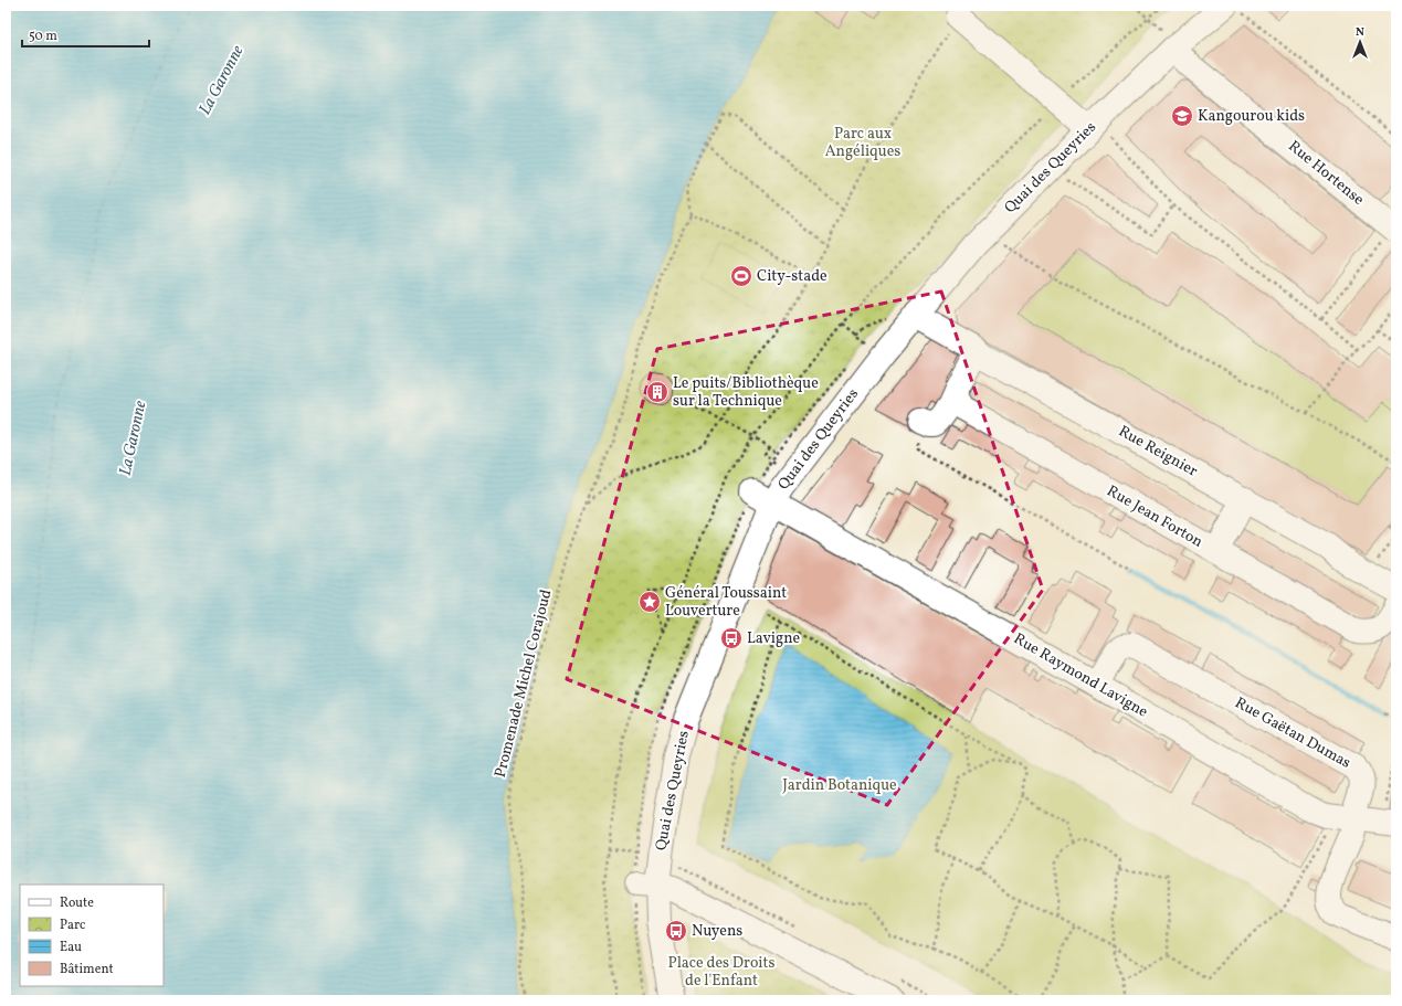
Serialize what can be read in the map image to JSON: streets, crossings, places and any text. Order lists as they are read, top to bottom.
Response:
{
  "streets": {
    "street": [
      "Quai des Queyries",
      "Rue Hortense",
      "Rue Reignier",
      "Rue Jean Forton",
      "Rue Raymond Lavigne",
      "Rue Gaëtan Dumas"
    ],
    "path": ["Promenade Michel Corajoud"]
  },
  "crossings": [
    ["Quai des Queyries", "Rue Hortense"],
    ["Quai des Queyries", "Rue Reignier"],
    ["Quai des Queyries", "Rue Raymond Lavigne"],
    ["Rue Raymond Lavigne", "Rue Gaëtan Dumas"]
  ],
  "water": ["La Garonne"],
  "parks": ["Parc aux Angéliques", "Jardin Botanique", "Place des Droits de l'Enfant"],
  "places": {
    "school or university": ["Kangourou kids"],
    "sports": ["City-stade"],
    "building": ["Le puits/Bibliothèque sur la Technique"],
    "place": ["Général Toussaint Louverture"],
    "bus stop": ["Lavigne", "Nuyens"]
  },
  "legend": [
    "Route",
    "Parc",
    "Eau",
    "Bâtiment"
  ],
  "scale_bar": "50 m",
  "north": "top"
}
